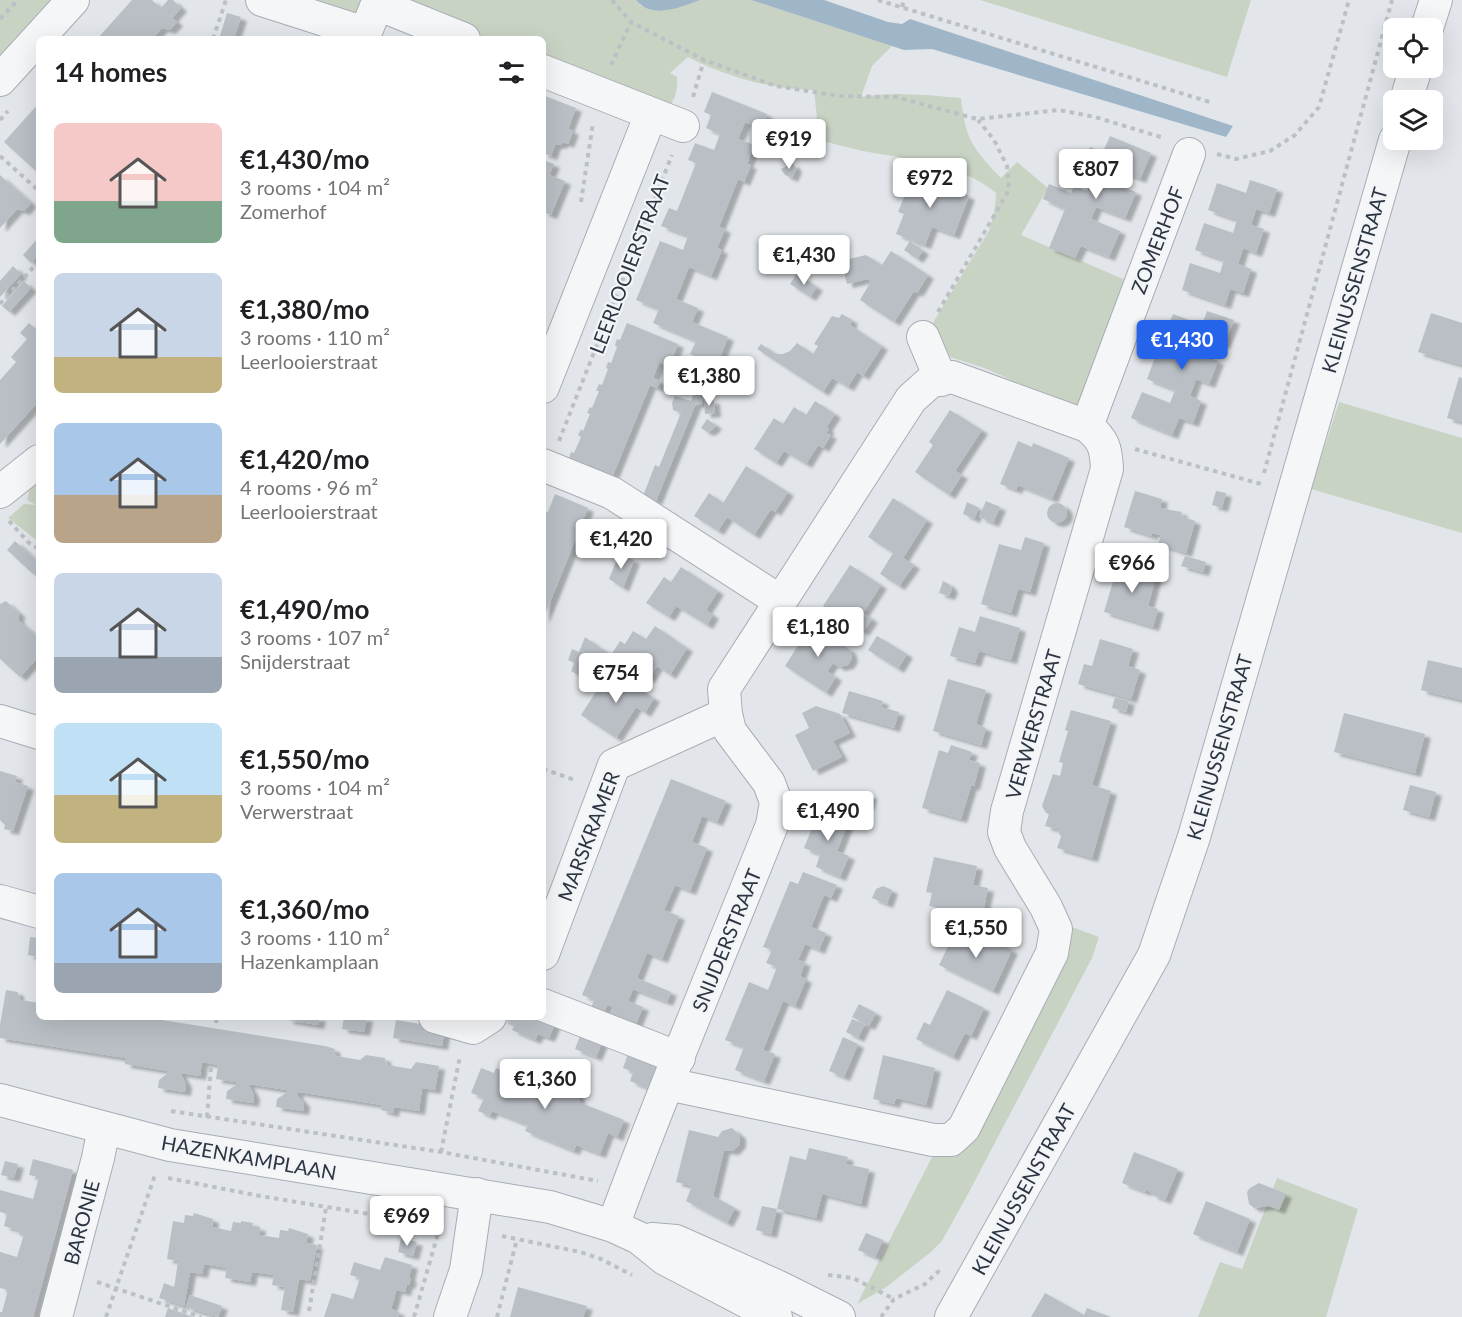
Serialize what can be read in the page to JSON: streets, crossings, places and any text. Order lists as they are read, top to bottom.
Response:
{
  "streets": {
    "street": [
      "ZOMERHOF",
      "LEERLOOIERSTRAAT",
      "KLEINUSSENSTRAAT",
      "VERWERSTRAAT",
      "MARSKRAMER",
      "SNIJDERSTRAAT",
      "HAZENKAMPLAAN",
      "BARONIE"
    ]
  },
  "crossings": [
    ["VERWERSTRAAT", "SNIJDERSTRAAT"],
    ["MARSKRAMER", "SNIJDERSTRAAT"],
    ["SNIJDERSTRAAT", "HAZENKAMPLAAN"],
    ["HAZENKAMPLAAN", "BARONIE"]
  ],
  "page": {
    "heading": "14 homes",
    "list": [
      {
        "name": "€1,430/mo",
        "note": "3 rooms · 104 m² · Zomerhof"
      },
      {
        "name": "€1,380/mo",
        "note": "3 rooms · 110 m² · Leerlooierstraat"
      },
      {
        "name": "€1,420/mo",
        "note": "4 rooms · 96 m² · Leerlooierstraat"
      },
      {
        "name": "€1,490/mo",
        "note": "3 rooms · 107 m² · Snijderstraat"
      },
      {
        "name": "€1,550/mo",
        "note": "3 rooms · 104 m² · Verwerstraat"
      },
      {
        "name": "€1,360/mo",
        "note": "3 rooms · 110 m² · Hazenkamplaan"
      }
    ],
    "price": [
      "€919",
      "€807",
      "€972",
      "€1,430",
      "€1,430",
      "€1,380",
      "€1,420",
      "€966",
      "€1,180",
      "€754",
      "€1,490",
      "€1,550",
      "€1,360",
      "€969"
    ]
  }
}
